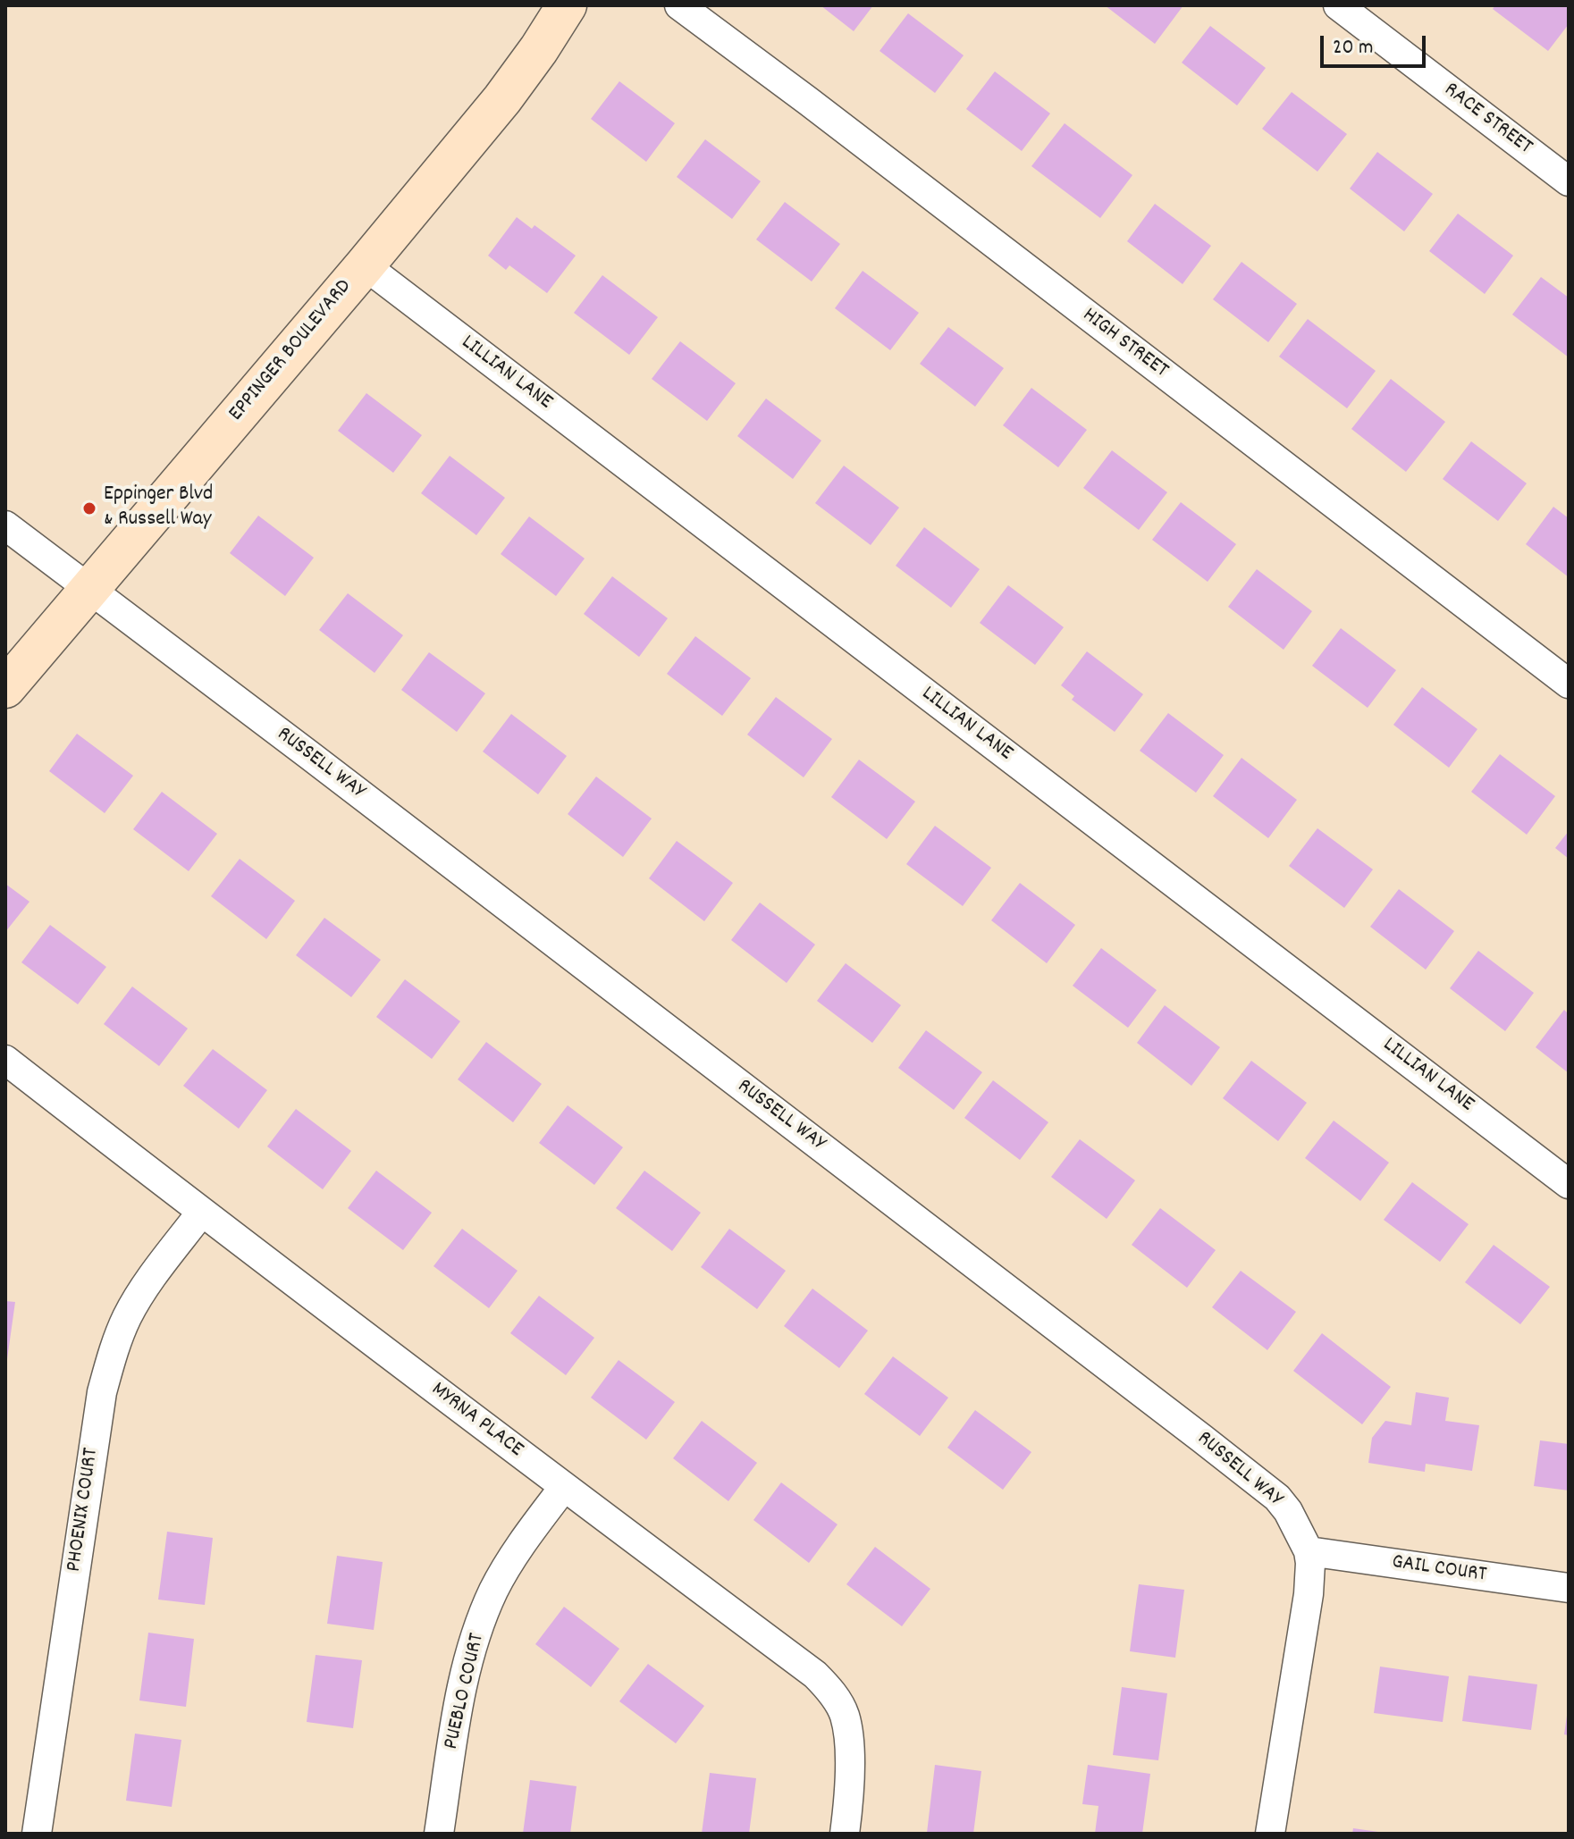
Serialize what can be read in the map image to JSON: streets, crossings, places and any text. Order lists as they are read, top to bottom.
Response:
{
  "streets": {
    "street": [
      "RACE STREET",
      "HIGH STREET",
      "EPPINGER BOULEVARD",
      "LILLIAN LANE",
      "RUSSELL WAY",
      "MYRNA PLACE",
      "PHOENIX COURT",
      "GAIL COURT",
      "PUEBLO COURT"
    ]
  },
  "crossings": [
    ["EPPINGER BOULEVARD", "LILLIAN LANE"],
    ["EPPINGER BOULEVARD", "RUSSELL WAY"],
    ["RUSSELL WAY", "GAIL COURT"],
    ["MYRNA PLACE", "PHOENIX COURT"],
    ["MYRNA PLACE", "PUEBLO COURT"]
  ],
  "places": ["Eppinger Blvd & Russell Way"],
  "scale_bar": "20 m"
}
